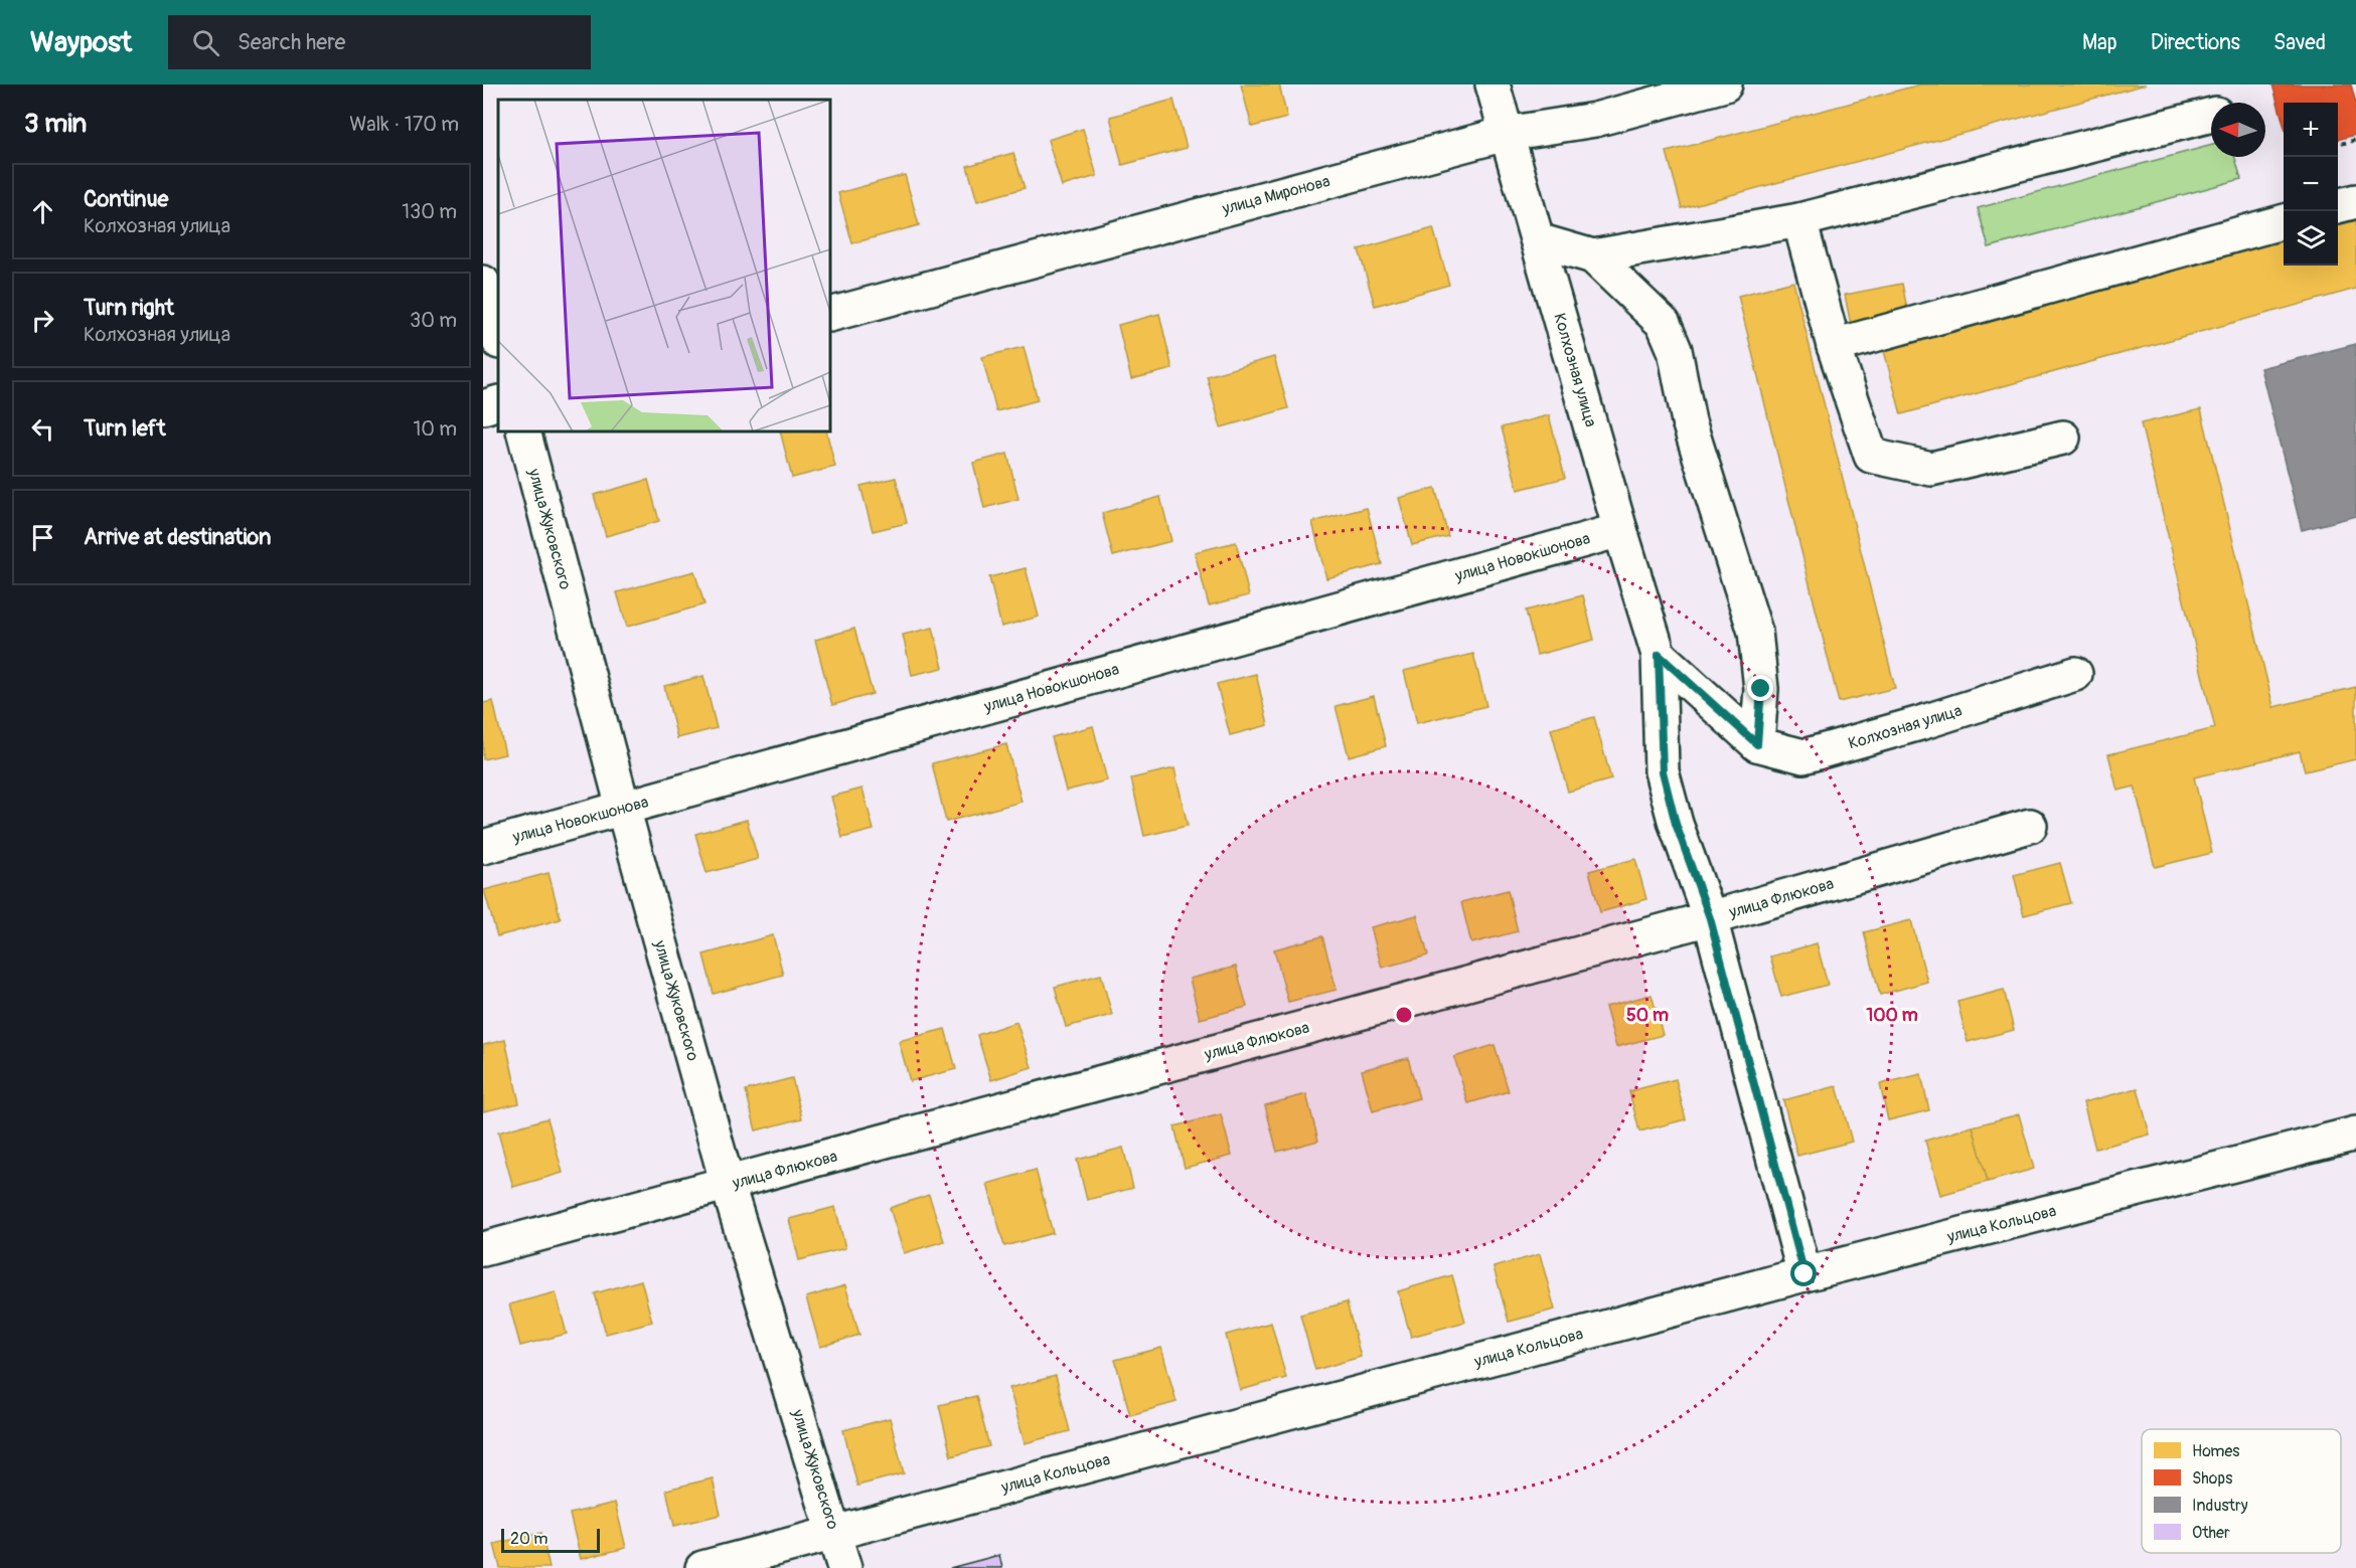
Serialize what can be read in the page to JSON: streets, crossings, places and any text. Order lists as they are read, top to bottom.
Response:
{
  "streets": {
    "street": [
      "улица Миронова",
      "Колхозная улица",
      "улица Жуковского",
      "улица Новокшонова",
      "улица Флюкова",
      "улица Кольцова"
    ]
  },
  "crossings": [
    ["улица Миронова", "Колхозная улица"],
    ["Колхозная улица", "улица Новокшонова"],
    ["Колхозная улица", "улица Флюкова"],
    ["Колхозная улица", "улица Кольцова"],
    ["улица Жуковского", "улица Новокшонова"],
    ["улица Жуковского", "улица Флюкова"],
    ["улица Жуковского", "улица Кольцова"]
  ],
  "legend": [
    "Homes",
    "Shops",
    "Industry",
    "Other"
  ],
  "scale_bar": "20 m",
  "north": "left",
  "page": {
    "header": "Waypost",
    "search": "Search here",
    "nav": ["Map", "Directions", "Saved"],
    "heading": ["3 min", "Walk · 170 m"],
    "map_buttons": ["+", "−"],
    "list": [
      ["Continue", "Колхозная улица", "130 m"],
      ["Turn right", "Колхозная улица", "30 m"],
      ["Turn left", "10 m"],
      "Arrive at destination"
    ],
    "scale": "20 m"
  },
  "rings": ["50 m", "100 m"]
}
